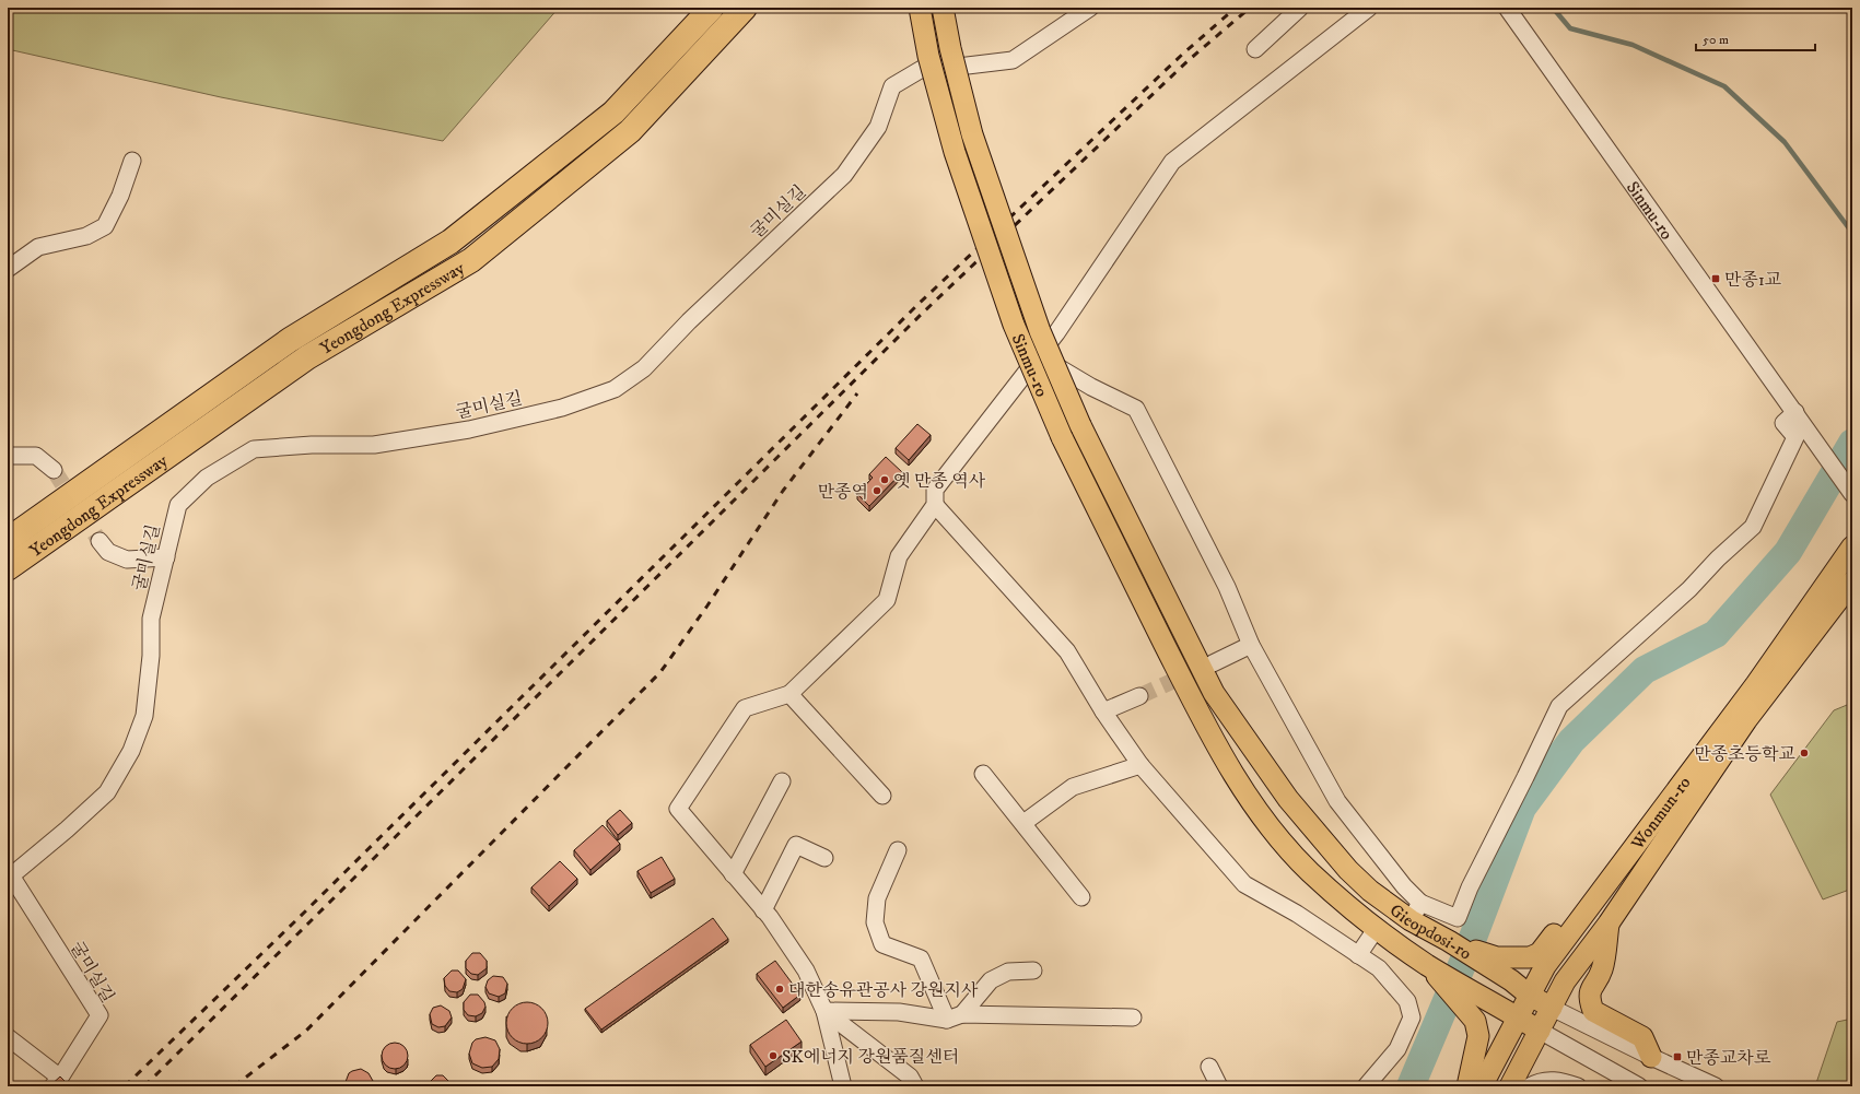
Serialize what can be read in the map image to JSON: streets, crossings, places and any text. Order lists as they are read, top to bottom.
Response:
{
  "streets": {
    "highway": ["Yeongdong Expressway"],
    "main road": ["Sinmu-ro", "Wonmun-ro", "Gieopdosi-ro"],
    "street": ["굴미실길"]
  },
  "crossings": [
    ["Sinmu-ro", "Gieopdosi-ro"],
    ["Wonmun-ro", "Gieopdosi-ro"]
  ],
  "places": {
    "transit": ["만종1교", "만종교차로"],
    "other": [
      "옛 만종 역사",
      "만종역",
      "만종초등학교",
      "대한송유관공사 강원지사",
      "SK에너지 강원품질센터"
    ]
  },
  "scale_bar": "50 m"
}
